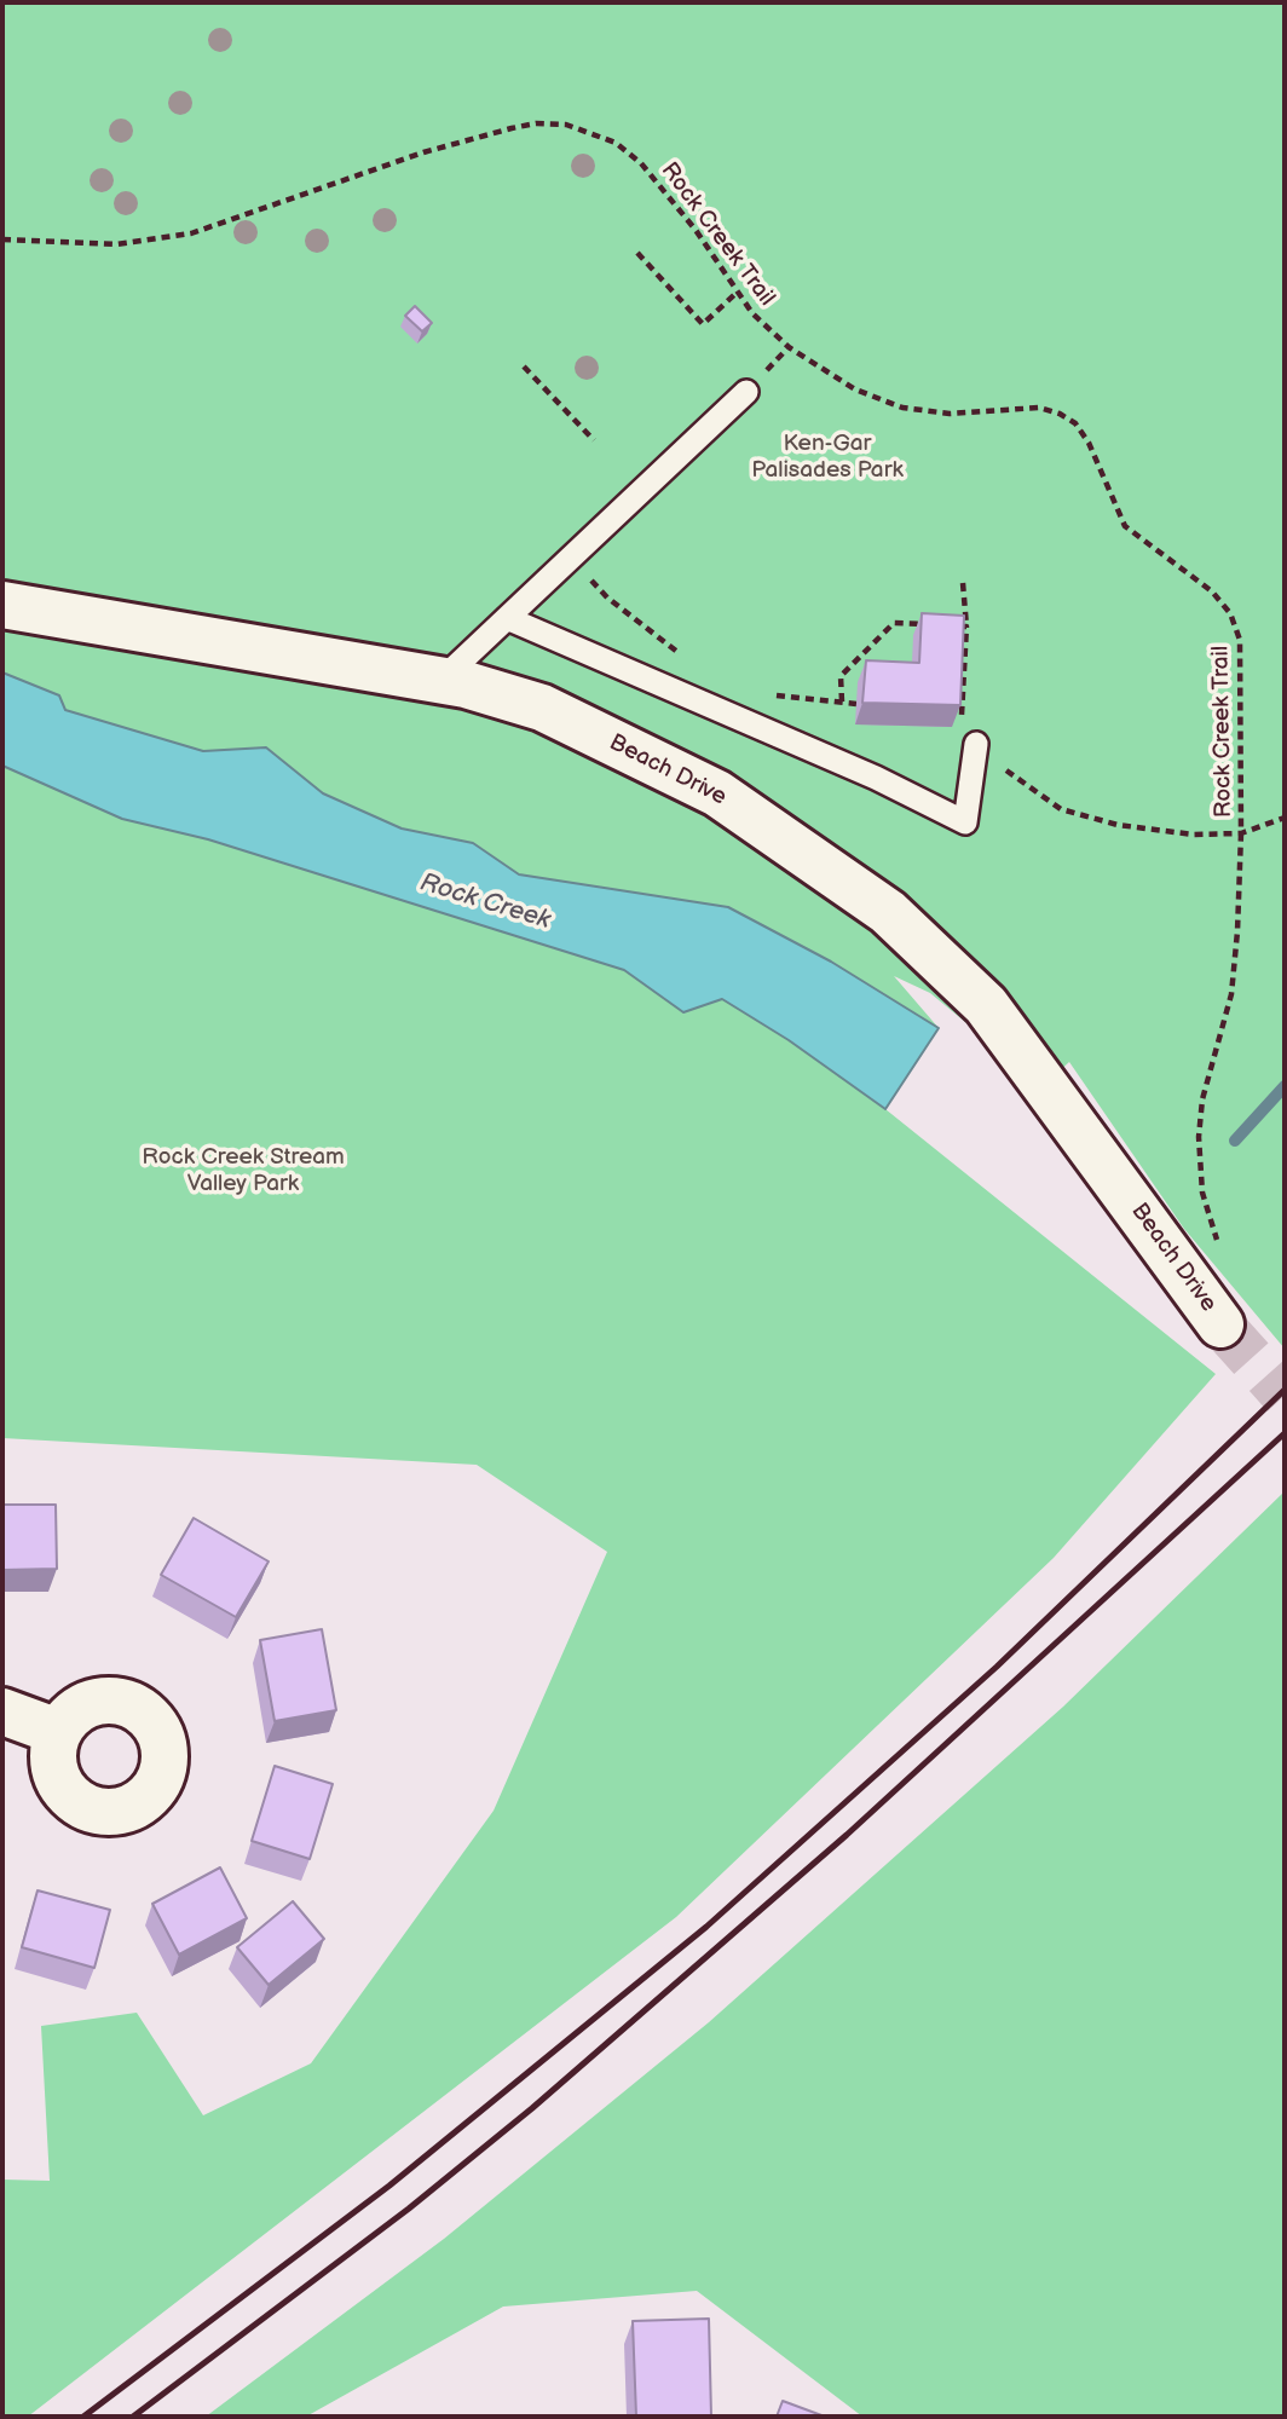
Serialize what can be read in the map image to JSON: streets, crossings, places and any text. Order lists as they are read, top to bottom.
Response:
{
  "streets": {
    "street": ["Beach Drive"],
    "path": ["Rock Creek Trail"]
  },
  "water": ["Rock Creek"],
  "parks": ["Ken-Gar Palisades Park", "Rock Creek Stream Valley Park"]
}
